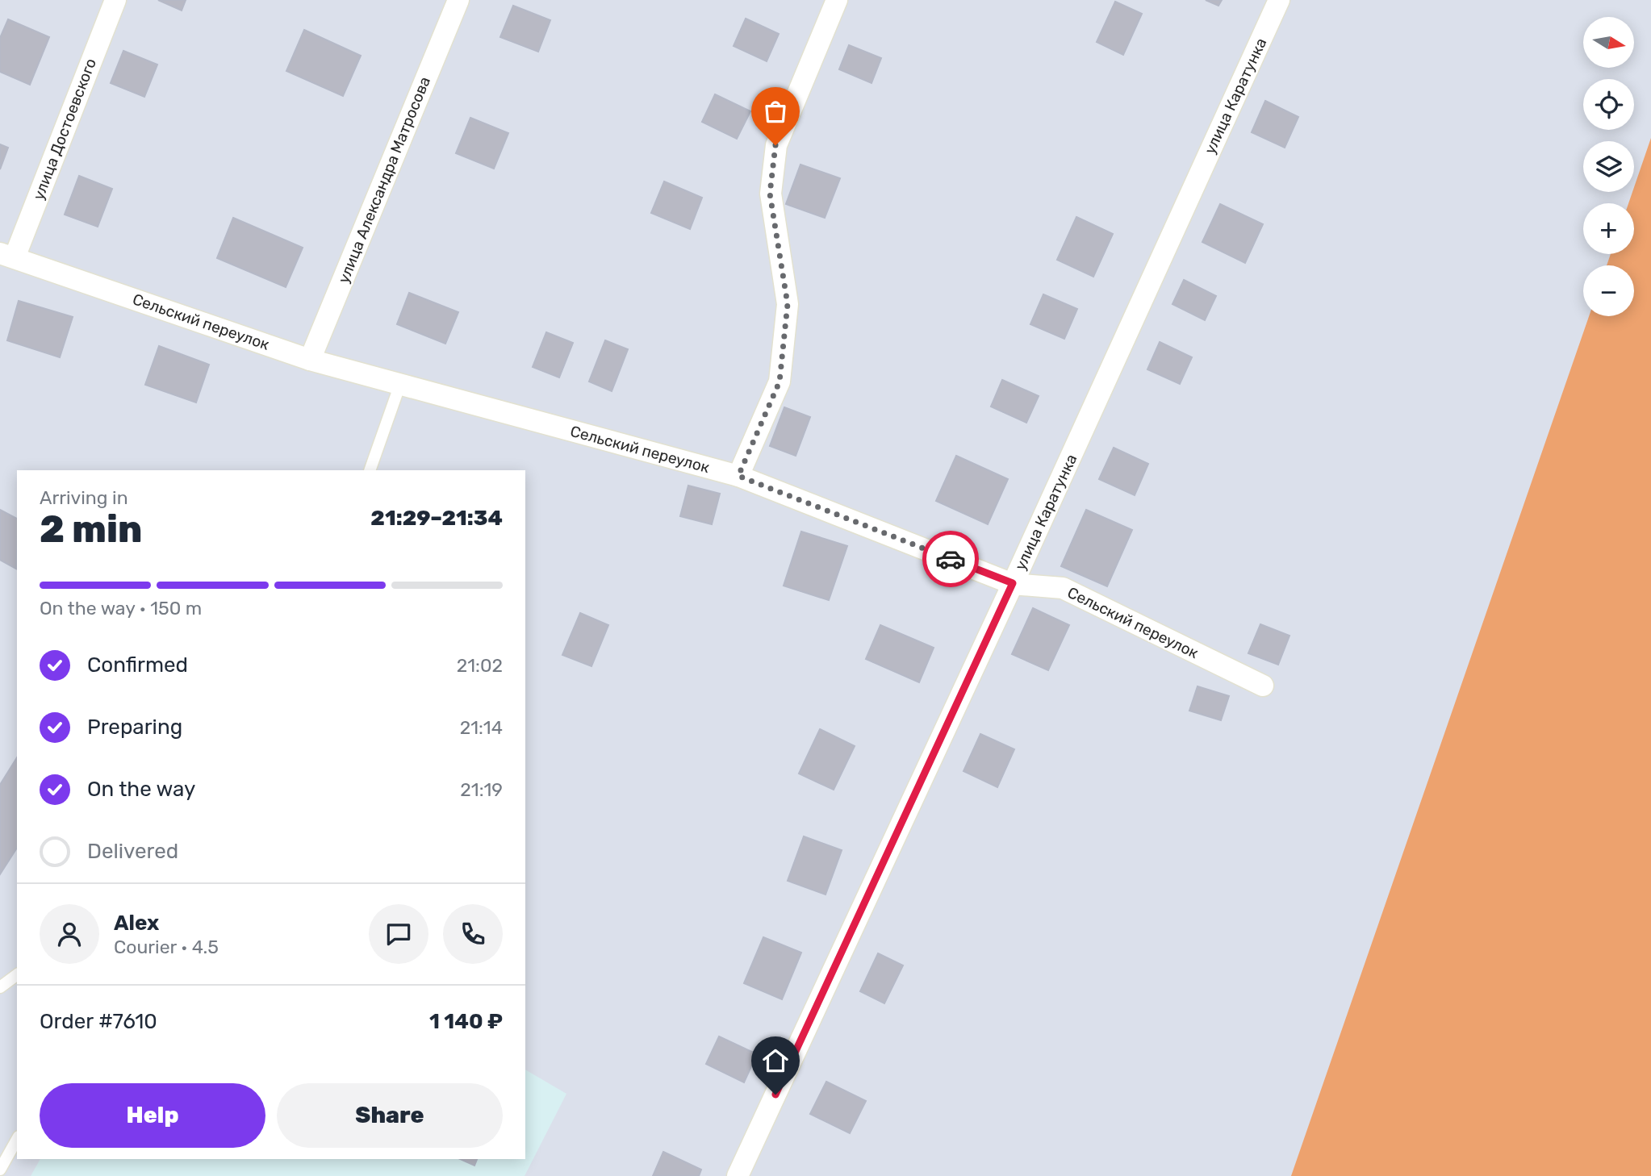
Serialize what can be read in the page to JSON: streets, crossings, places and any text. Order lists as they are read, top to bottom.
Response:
{
  "streets": {
    "street": [
      "улица Каратунка",
      "улица Достоевского",
      "улица Александра Матросова",
      "Сельский переулок"
    ]
  },
  "crossings": [
    ["улица Каратунка", "Сельский переулок"],
    ["улица Достоевского", "Сельский переулок"],
    ["улица Александра Матросова", "Сельский переулок"]
  ],
  "north": "right",
  "page": {
    "map_buttons": ["+", "−"],
    "heading": ["2 min", "Arriving in", "21:29–21:34"],
    "panel": [
      "Alex",
      "Courier · 4.5",
      "Order #7610",
      "1 140 ₽"
    ],
    "bar": "On the way · 150 m",
    "list": [
      ["Confirmed", "21:02"],
      ["Preparing", "21:14"],
      ["On the way", "21:19"],
      "Delivered"
    ],
    "buttons": ["Help", "Share"]
  }
}
